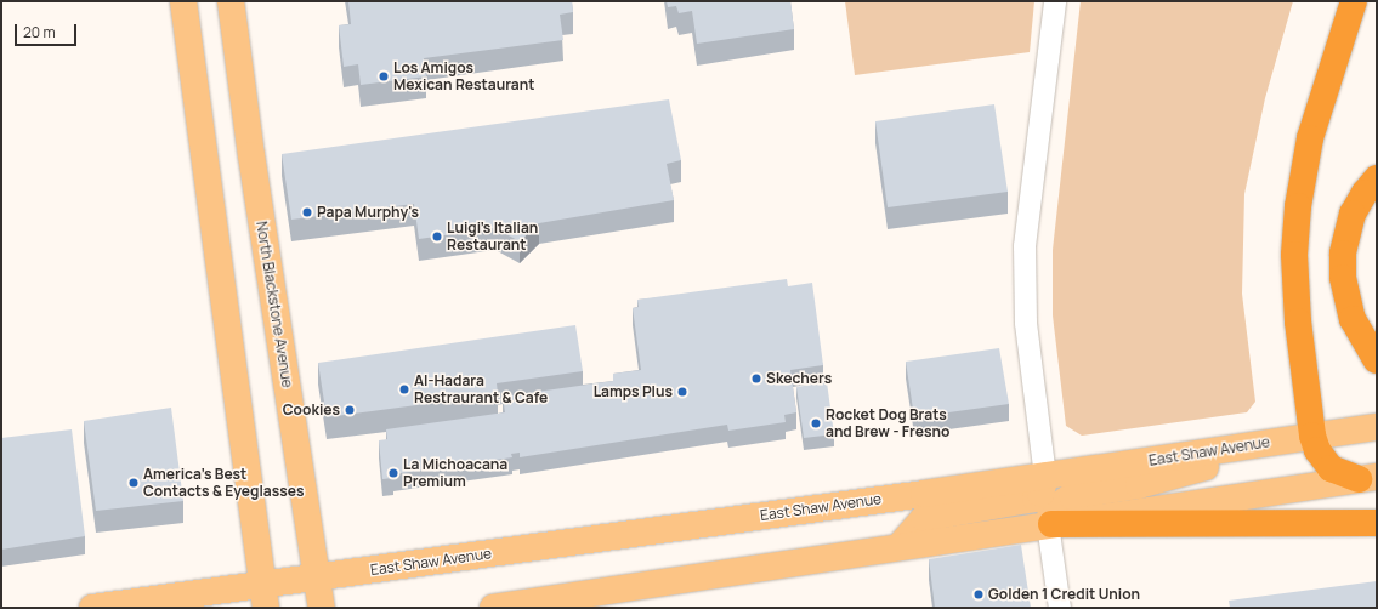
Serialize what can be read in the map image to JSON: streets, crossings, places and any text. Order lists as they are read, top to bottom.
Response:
{
  "streets": {
    "main road": ["North Blackstone Avenue", "East Shaw Avenue"]
  },
  "crossings": [
    ["North Blackstone Avenue", "East Shaw Avenue"]
  ],
  "places": [
    "Los Amigos Mexican Restaurant",
    "Papa Murphy's",
    "Luigi's Italian Restaurant",
    "Skechers",
    "Al-Hadara Restraurant & Cafe",
    "Lamps Plus",
    "Cookies",
    "Rocket Dog Brats and Brew - Fresno",
    "La Michoacana Premium",
    "America's Best Contacts & Eyeglasses",
    "Golden 1 Credit Union"
  ],
  "scale_bar": "20 m"
}
